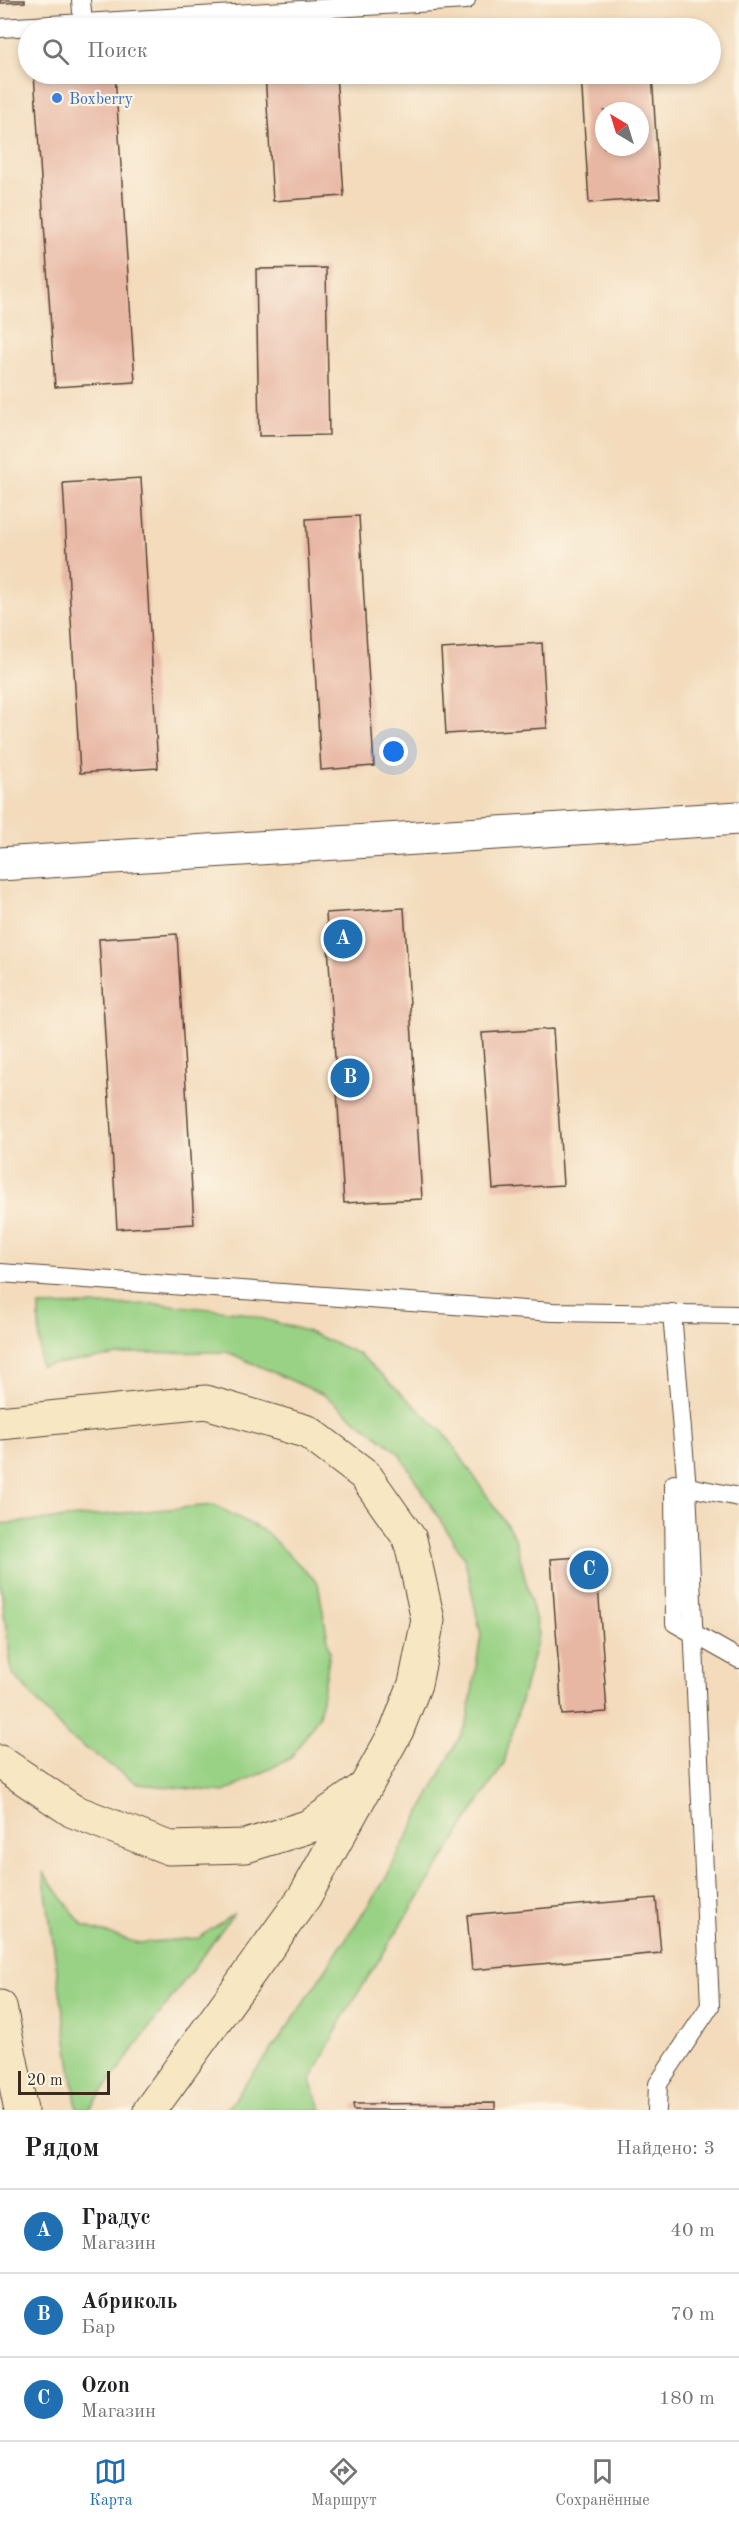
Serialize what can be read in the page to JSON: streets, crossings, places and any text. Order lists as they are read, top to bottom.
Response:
{
  "places": ["Boxberry"],
  "scale_bar": "20 m",
  "north": "top left",
  "page": {
    "search": "Поиск",
    "pins": ["A", "B", "C"],
    "scale": "20 m",
    "heading": ["Рядом", "Найдено: 3"],
    "list": [
      {
        "mark": "A",
        "name": "Градус",
        "note": "Магазин",
        "value": "40 m"
      },
      {
        "mark": "B",
        "name": "Абриколь",
        "note": "Бар",
        "value": "70 m"
      },
      {
        "mark": "C",
        "name": "Ozon",
        "note": "Магазин",
        "value": "180 m"
      }
    ],
    "nav": ["Карта", "Маршрут", "Сохранённые"]
  }
}
